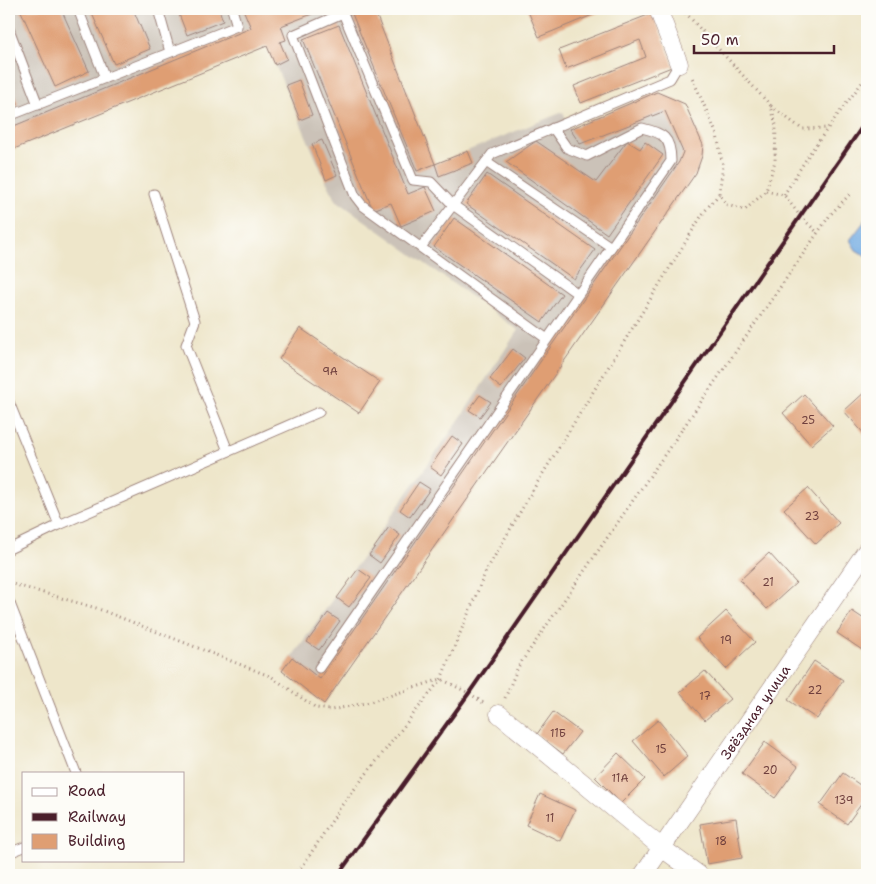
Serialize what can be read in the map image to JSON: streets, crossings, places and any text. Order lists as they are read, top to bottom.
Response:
{
  "streets": {
    "street": ["Звёздная улица"]
  },
  "house_numbers": [
    "9А",
    "25",
    "23",
    "21",
    "19",
    "22",
    "17",
    "11Б",
    "15",
    "20",
    "11А",
    "139",
    "11",
    "18"
  ],
  "legend": ["Road", "Railway", "Building"],
  "scale_bar": "50 m"
}
